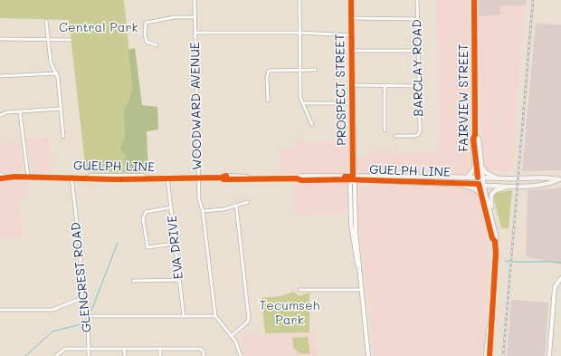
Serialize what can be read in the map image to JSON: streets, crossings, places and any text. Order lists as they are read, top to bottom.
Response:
{
  "streets": {
    "main road": ["FAIRVIEW STREET", "GUELPH LINE"],
    "street": [
      "BARCLAY ROAD",
      "PROSPECT STREET",
      "WOODWARD AVENUE",
      "EVA DRIVE",
      "GLENCREST ROAD"
    ]
  },
  "crossings": [
    ["PROSPECT STREET", "GUELPH LINE"],
    ["FAIRVIEW STREET", "GUELPH LINE"],
    ["WOODWARD AVENUE", "GUELPH LINE"],
    ["GUELPH LINE", "EVA DRIVE"],
    ["GUELPH LINE", "GLENCREST ROAD"]
  ],
  "parks": ["Central Park", "Tecumseh Park"]
}
